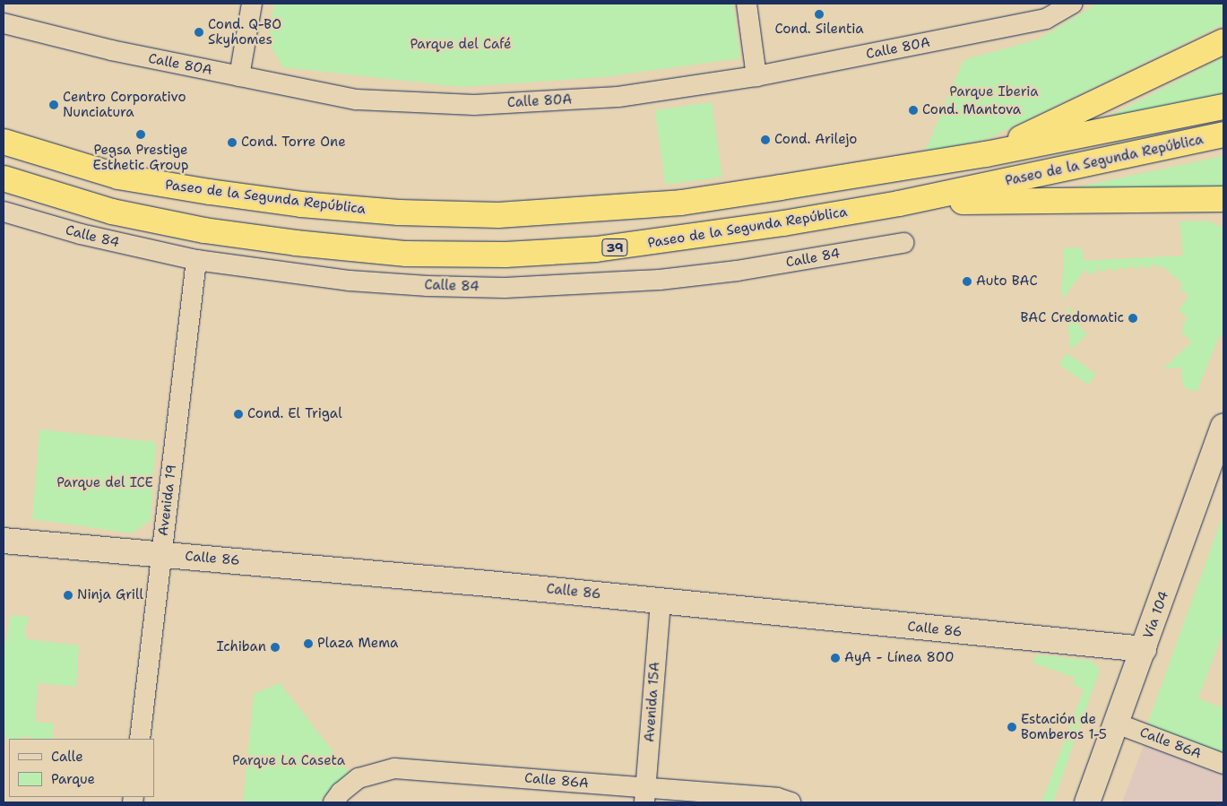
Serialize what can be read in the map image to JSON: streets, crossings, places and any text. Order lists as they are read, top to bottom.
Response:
{
  "streets": {
    "highway": ["Paseo de la Segunda República", "39"],
    "street": [
      "Calle 80A",
      "Calle 84",
      "Avenida 19",
      "Calle 86",
      "Vía 104",
      "Avenida 15A",
      "Calle 86A"
    ]
  },
  "crossings": [
    ["Calle 84", "Avenida 19"],
    ["Avenida 19", "Calle 86"],
    ["Calle 86", "Vía 104"],
    ["Calle 86", "Avenida 15A"],
    ["Vía 104", "Calle 86A"],
    ["Avenida 15A", "Calle 86A"]
  ],
  "parks": [
    "Parque del Café",
    "Parque Iberia",
    "Parque del ICE",
    "Parque La Caseta"
  ],
  "places": [
    "Cond. Silentia",
    "Cond. Q-BO Skyhomes",
    "Centro Corporativo Nunciatura",
    "Cond. Mantova",
    "Pegsa Prestige Esthetic Group",
    "Cond. Arilejo",
    "Cond. Torre One",
    "Auto BAC",
    "BAC Credomatic",
    "Cond. El Trigal",
    "Ninja Grill",
    "Plaza Mema",
    "Ichiban",
    "AyA - Línea 800",
    "Estación de Bomberos 1-5"
  ],
  "legend": ["Calle", "Parque"]
}
